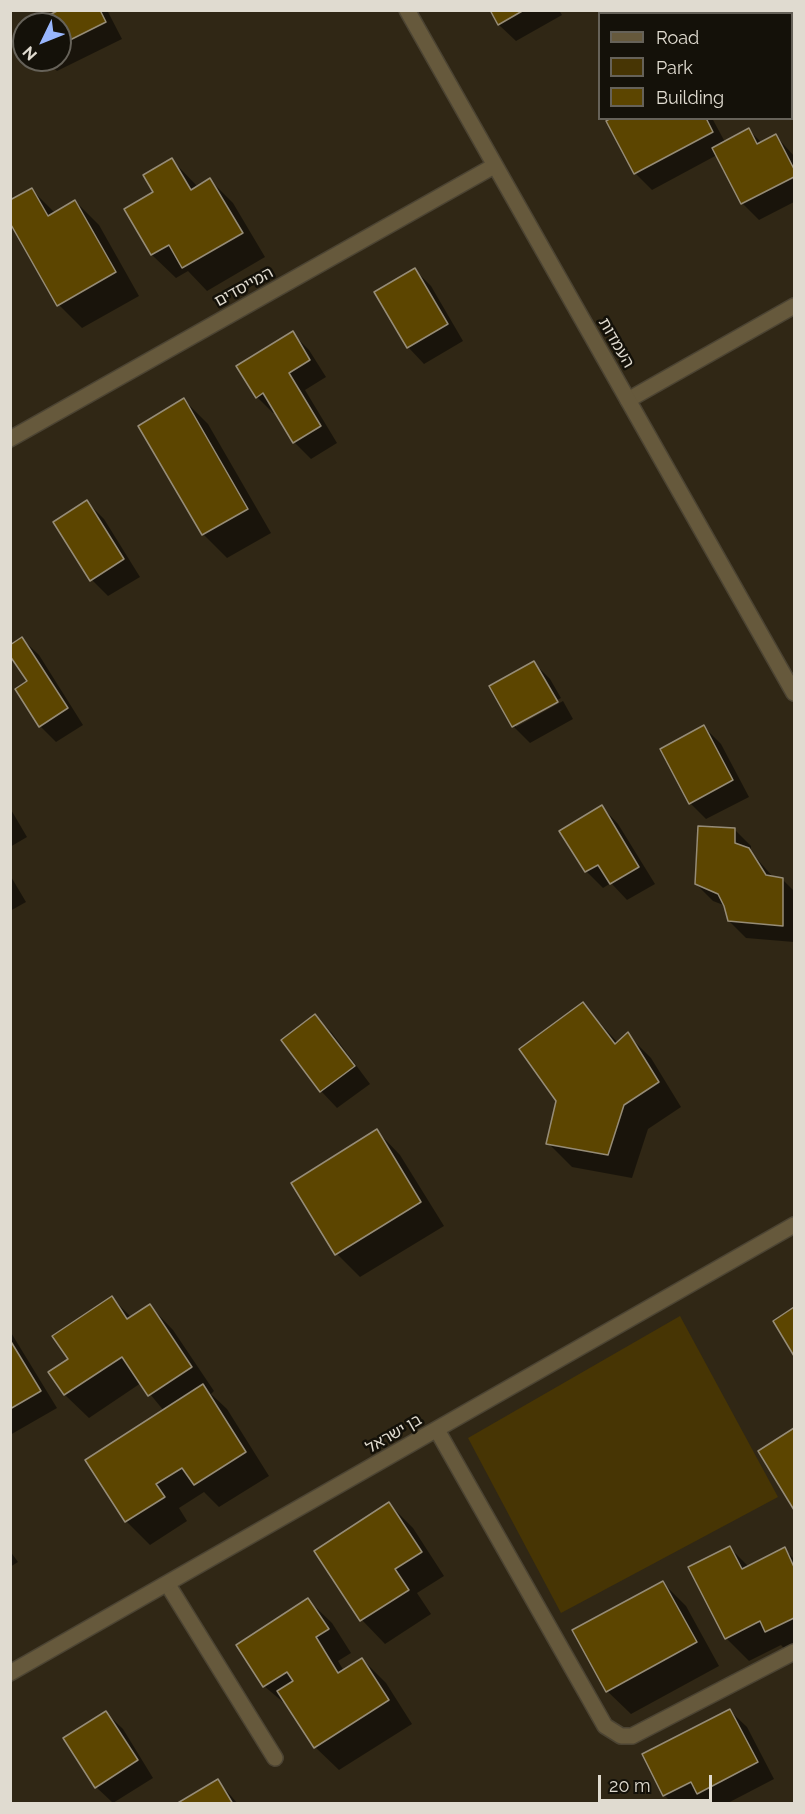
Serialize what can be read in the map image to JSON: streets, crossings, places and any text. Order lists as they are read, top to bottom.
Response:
{
  "streets": {
    "street": ["המייסדים", "העמדות", "בן ישראל"]
  },
  "crossings": [
    ["המייסדים", "העמדות"]
  ],
  "legend": ["Road", "Park", "Building"],
  "scale_bar": "20 m",
  "north": "bottom left"
}
